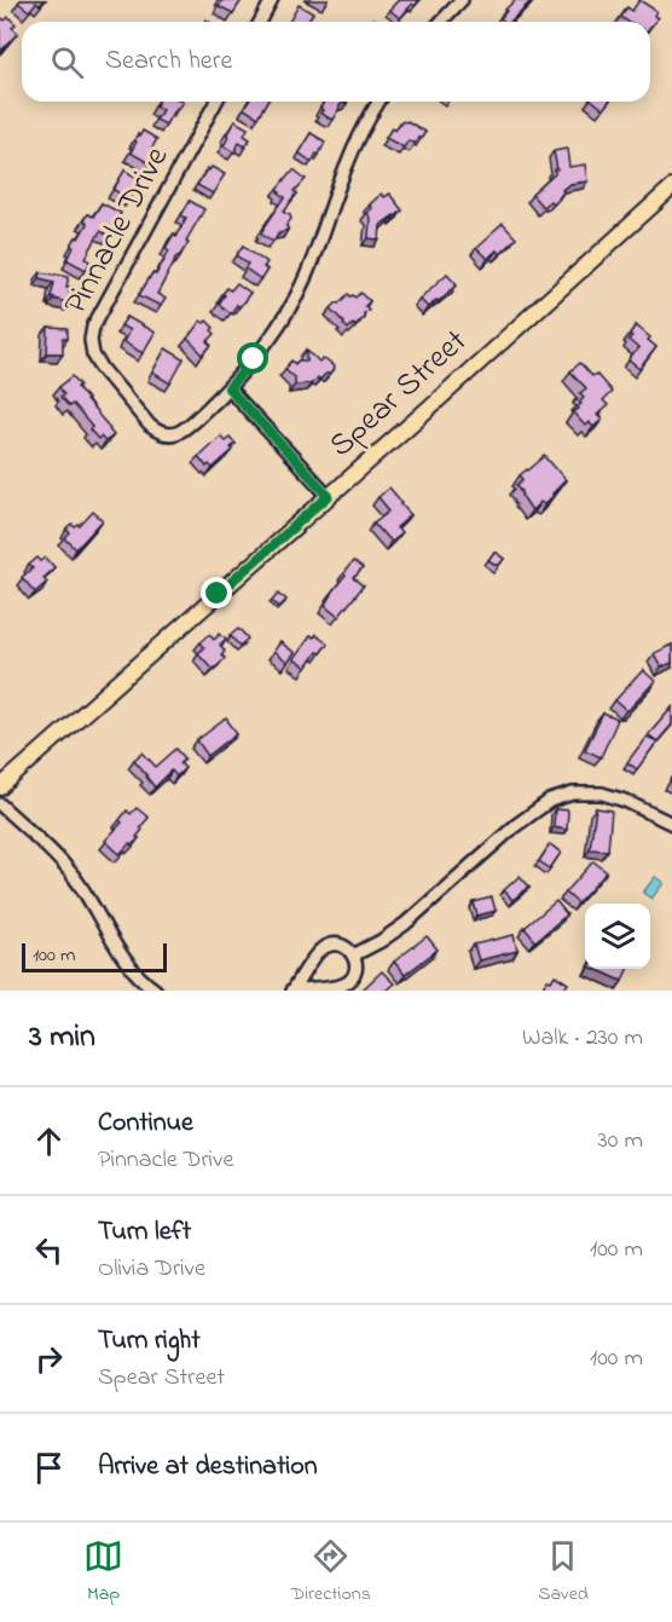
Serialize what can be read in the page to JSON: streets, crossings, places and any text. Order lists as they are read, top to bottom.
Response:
{
  "streets": {
    "main road": ["Spear Street"],
    "street": ["Pinnacle Drive"]
  },
  "scale_bar": "100 m",
  "page": {
    "search": "Search here",
    "scale": "100 m",
    "heading": ["3 min", "Walk · 230 m"],
    "list": [
      ["Continue", "Pinnacle Drive", "30 m"],
      ["Turn left", "Olivia Drive", "100 m"],
      ["Turn right", "Spear Street", "100 m"],
      "Arrive at destination"
    ],
    "nav": ["Map", "Directions", "Saved"]
  }
}
